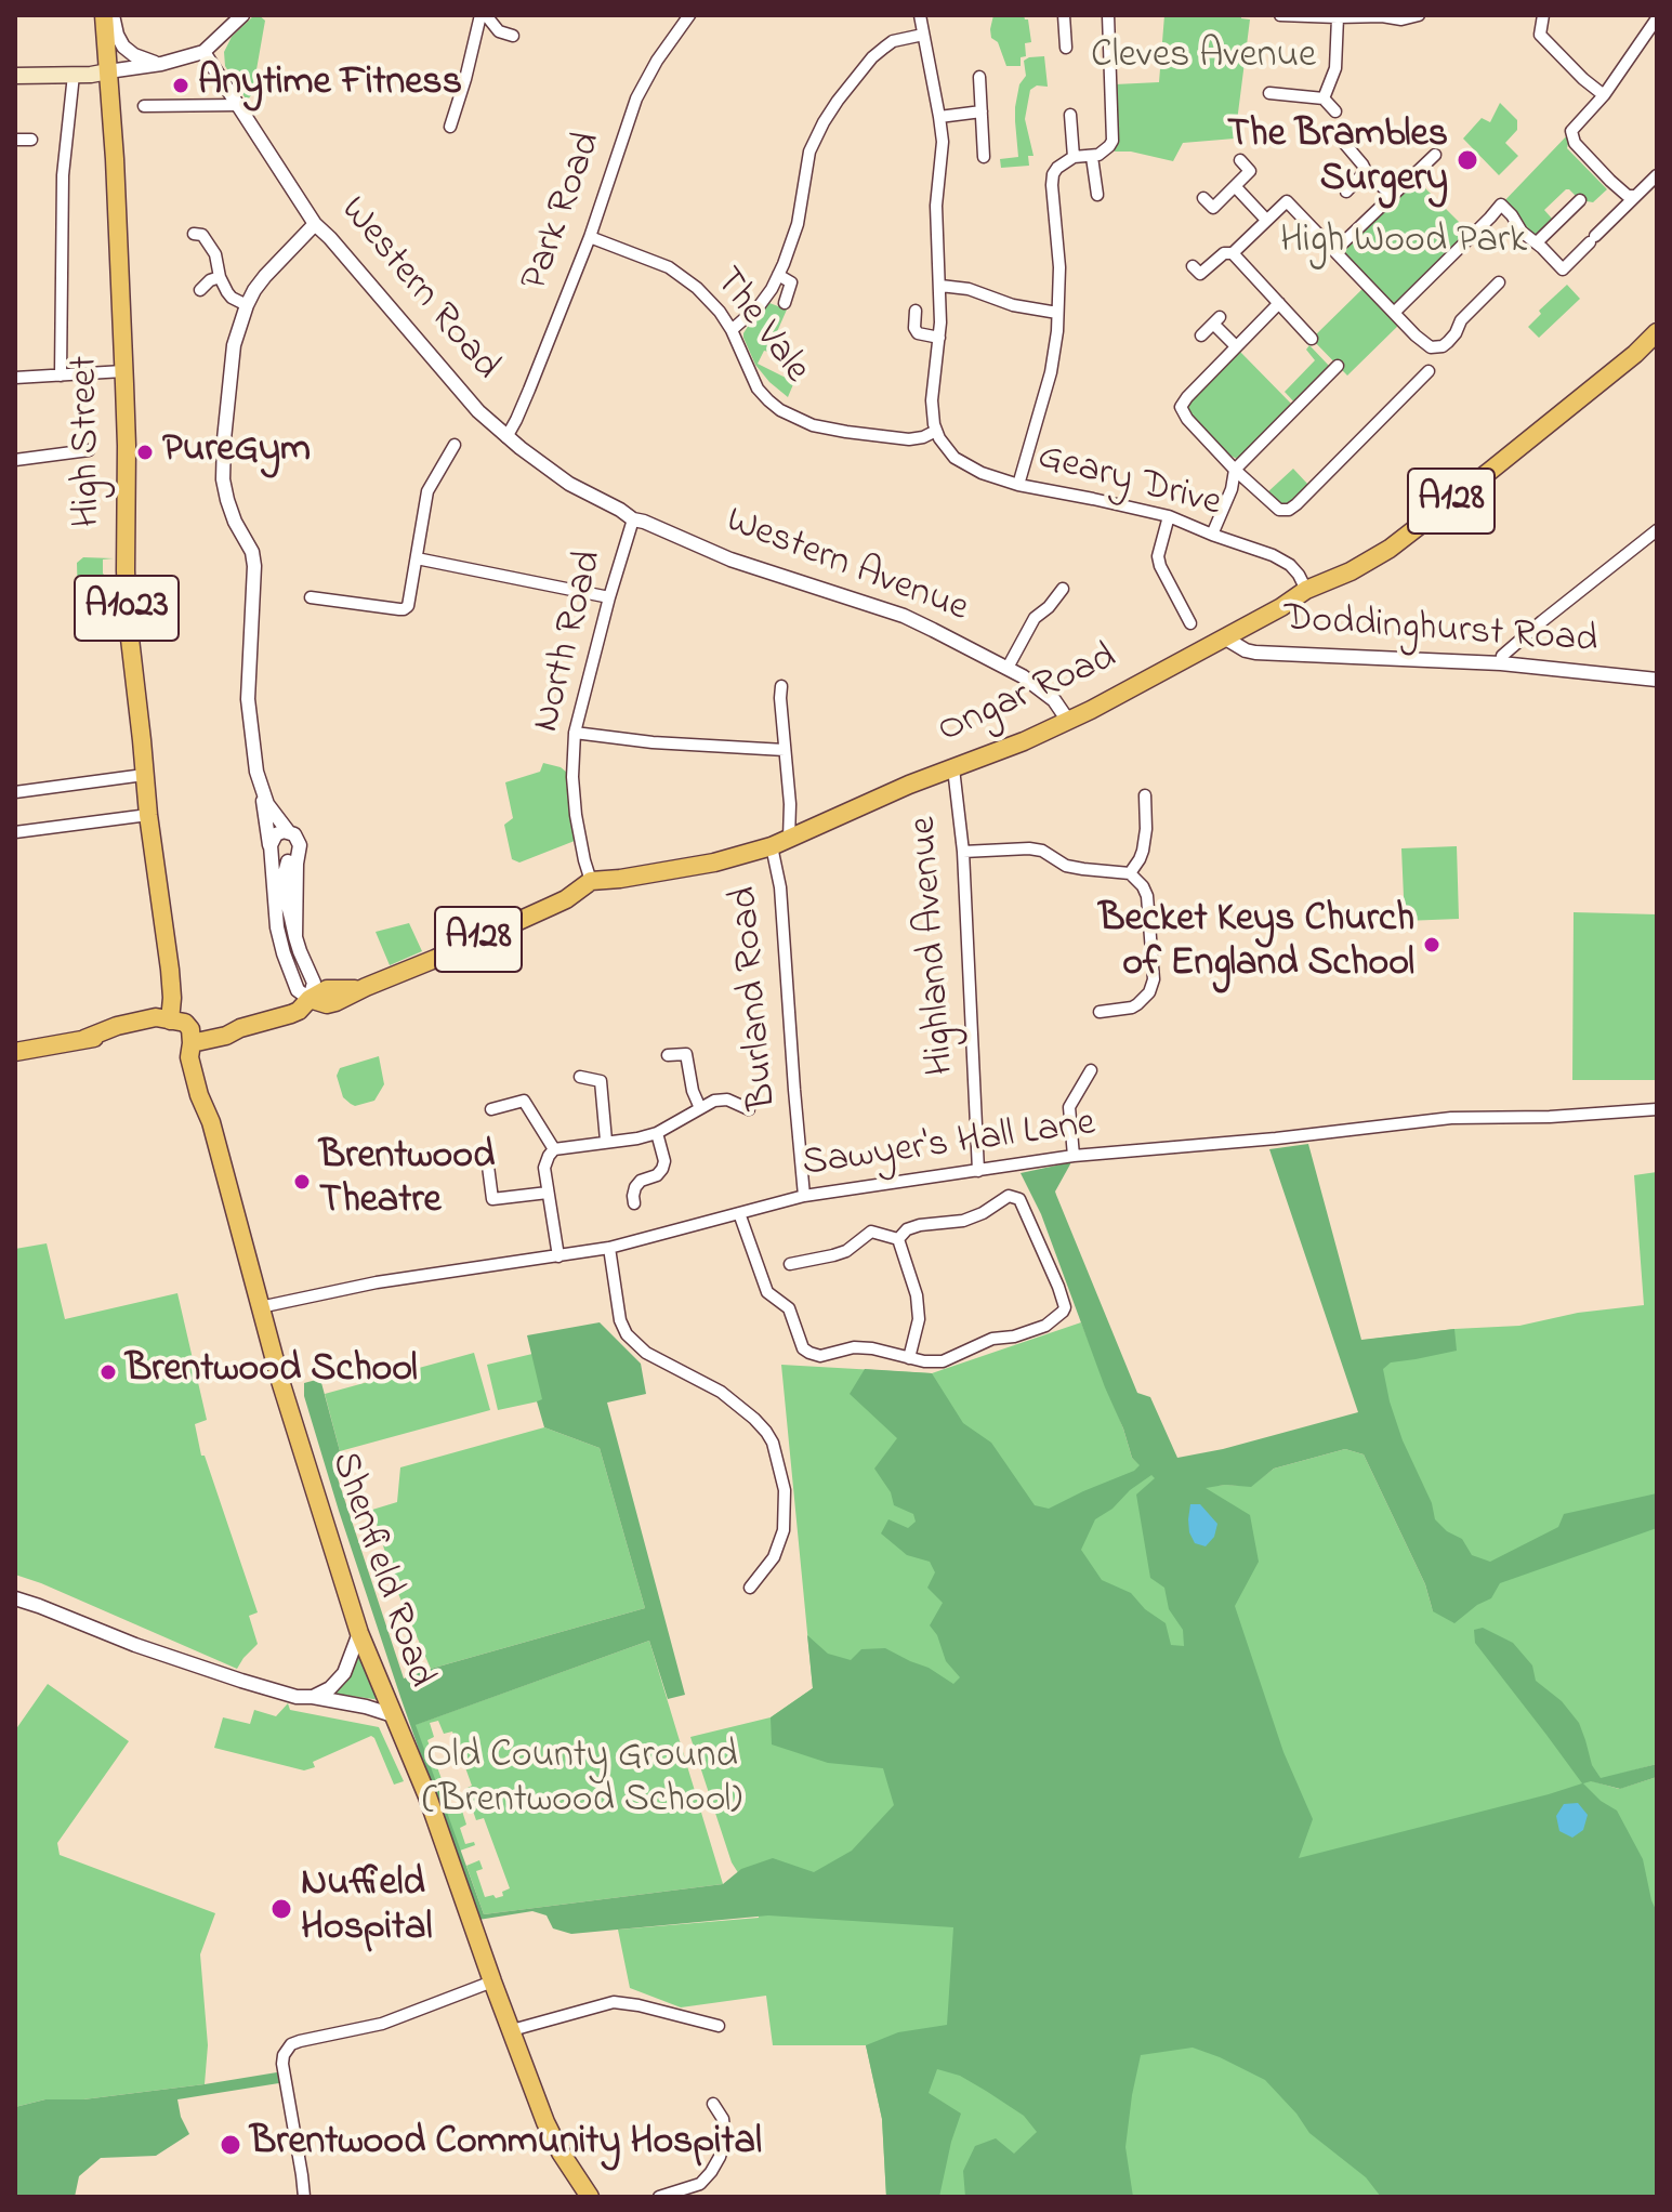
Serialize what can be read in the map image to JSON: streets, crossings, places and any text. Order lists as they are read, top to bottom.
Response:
{
  "streets": {
    "main road": [
      "High Street",
      "A128",
      "A1023",
      "Ongar Road",
      "Shenfield Road"
    ],
    "street": [
      "Park Road",
      "Western Road",
      "The Vale",
      "Geary Drive",
      "Western Avenue",
      "Doddinghurst Road",
      "North Road",
      "Highland Avenue",
      "Burland Road",
      "Sawyer's Hall Lane"
    ]
  },
  "crossings": [
    ["Park Road", "Western Road"],
    ["Park Road", "The Vale"],
    ["Western Road", "Western Avenue"],
    ["Western Road", "North Road"],
    ["The Vale", "Geary Drive"],
    ["Geary Drive", "Ongar Road"],
    ["Western Avenue", "North Road"],
    ["Western Avenue", "Ongar Road"],
    ["Doddinghurst Road", "Ongar Road"],
    ["North Road", "Ongar Road"],
    ["Ongar Road", "Highland Avenue"],
    ["Ongar Road", "Burland Road"],
    ["Ongar Road", "Shenfield Road"],
    ["Highland Avenue", "Sawyer's Hall Lane"],
    ["Burland Road", "Sawyer's Hall Lane"],
    ["Sawyer's Hall Lane", "Shenfield Road"]
  ],
  "parks": ["Cleves Avenue", "High Wood Park", "Old County Ground (Brentwood School)"],
  "places": [
    "Anytime Fitness",
    "The Brambles Surgery",
    "PureGym",
    "Becket Keys Church of England School",
    "Brentwood Theatre",
    "Brentwood School",
    "Nuffield Hospital",
    "Brentwood Community Hospital"
  ]
}
